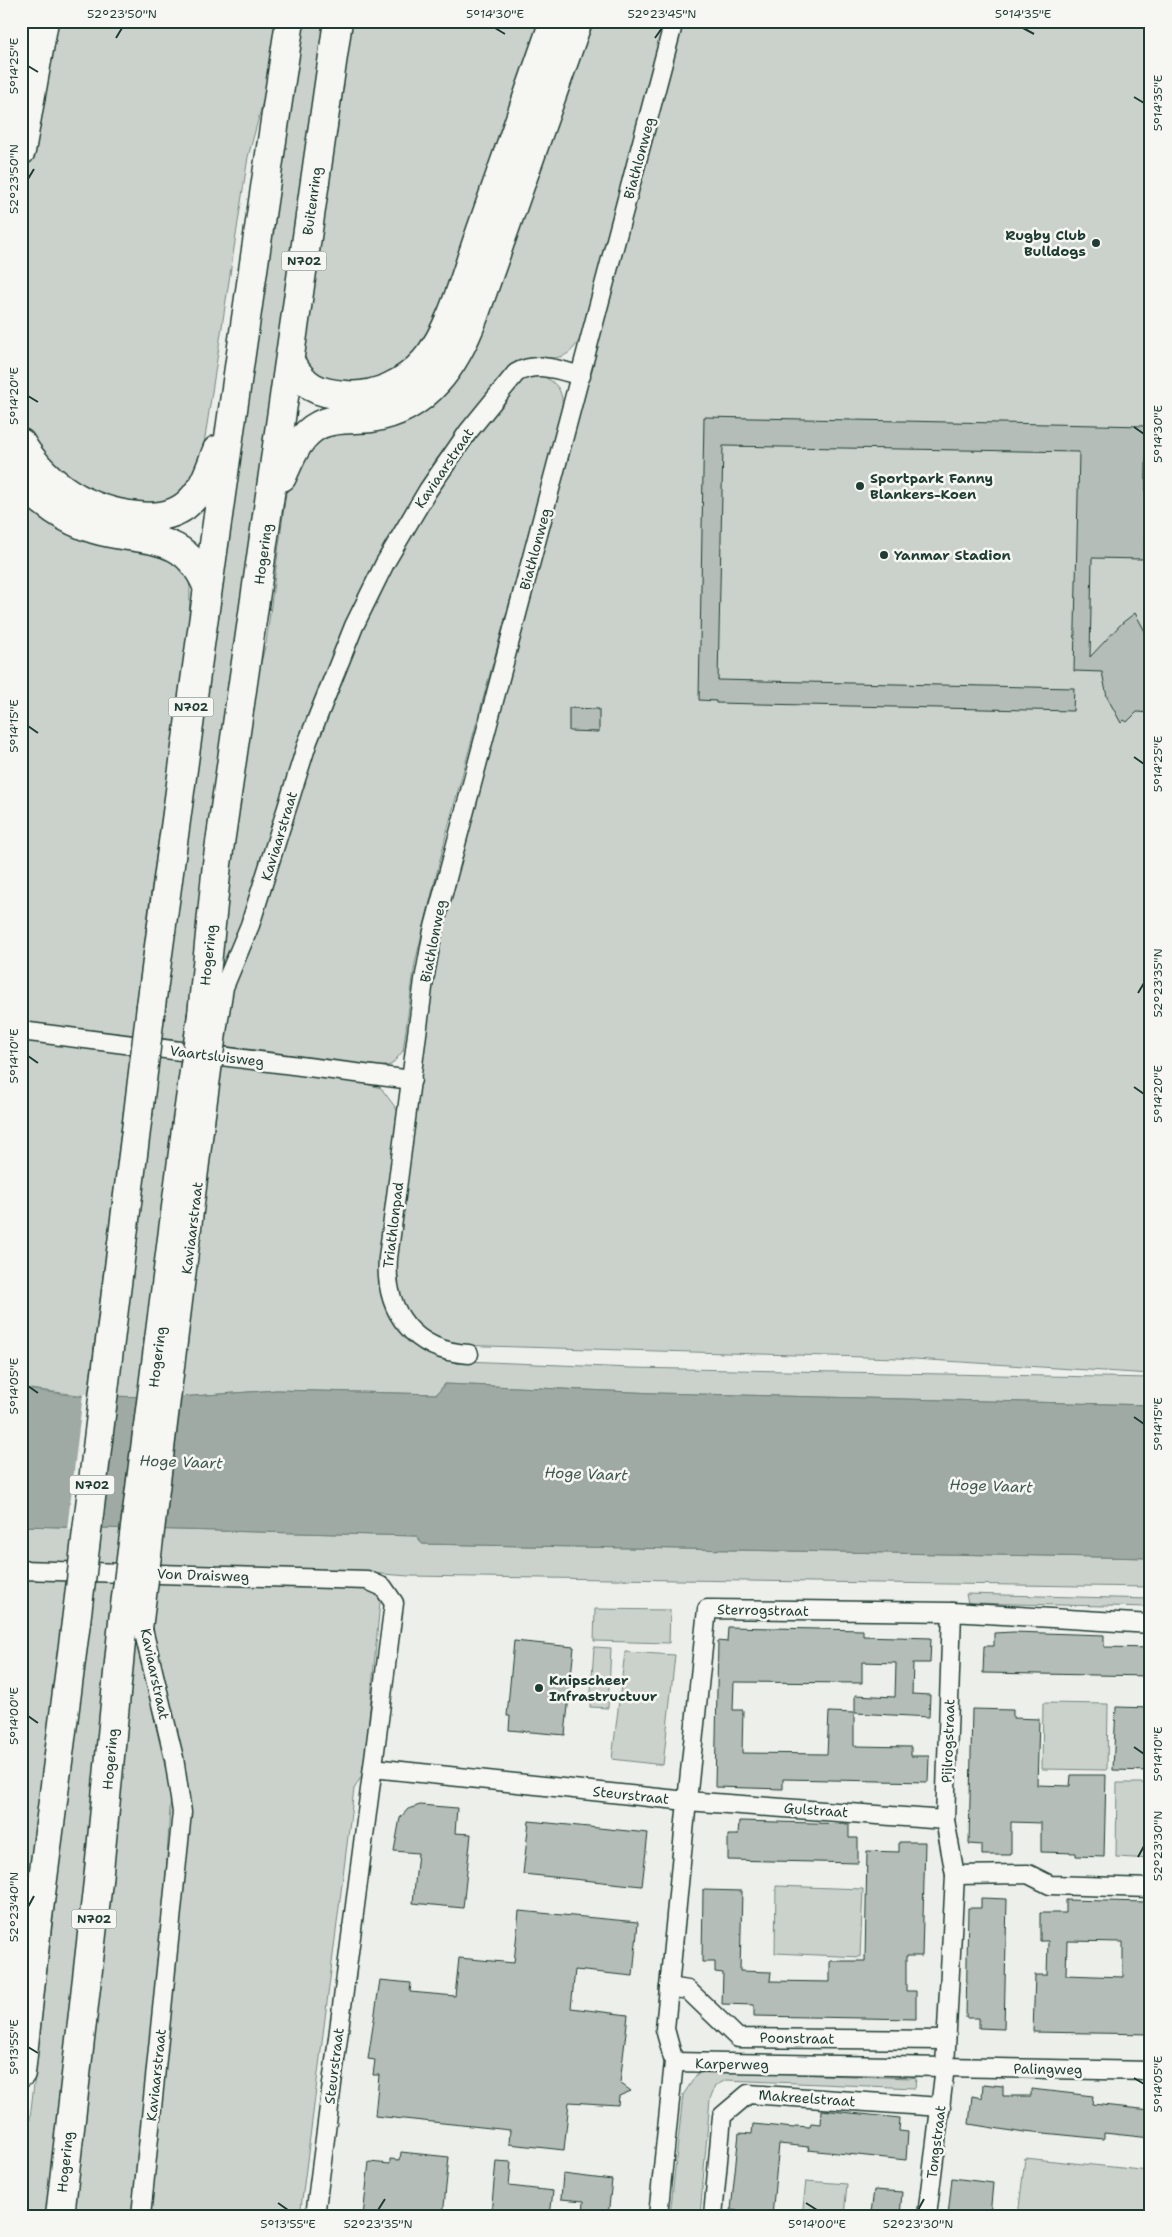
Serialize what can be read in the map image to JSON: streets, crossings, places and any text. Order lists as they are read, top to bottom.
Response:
{
  "streets": {
    "highway": ["Buitenring", "N702", "Hogering"],
    "street": [
      "Biathlonweg",
      "Kaviaarstraat",
      "Vaartsluisweg",
      "Triathlonpad",
      "Von Draisweg",
      "Sterrogstraat",
      "Pijlrogstraat",
      "Steurstraat",
      "Gulstraat",
      "Poonstraat",
      "Karperweg",
      "Palingweg",
      "Makreelstraat",
      "Tongstraat"
    ]
  },
  "crossings": [
    ["Biathlonweg", "Kaviaarstraat"],
    ["Biathlonweg", "Vaartsluisweg"],
    ["Biathlonweg", "Triathlonpad"],
    ["Buitenring", "Hogering"],
    ["Kaviaarstraat", "Hogering"],
    ["Vaartsluisweg", "Triathlonpad"],
    ["Von Draisweg", "Steurstraat"],
    ["Sterrogstraat", "Pijlrogstraat"],
    ["Sterrogstraat", "Steurstraat"],
    ["Sterrogstraat", "Gulstraat"],
    ["Pijlrogstraat", "Gulstraat"],
    ["Pijlrogstraat", "Poonstraat"],
    ["Pijlrogstraat", "Karperweg"],
    ["Pijlrogstraat", "Palingweg"],
    ["Pijlrogstraat", "Tongstraat"],
    ["Steurstraat", "Gulstraat"],
    ["Steurstraat", "Poonstraat"],
    ["Steurstraat", "Karperweg"],
    ["Karperweg", "Palingweg"],
    ["Karperweg", "Tongstraat"],
    ["Palingweg", "Tongstraat"],
    ["Makreelstraat", "Tongstraat"]
  ],
  "water": ["Hoge Vaart"],
  "places": [
    "Rugby Club Bulldogs",
    "Sportpark Fanny Blankers-Koen",
    "Yanmar Stadion",
    "Knipscheer Infrastructuur"
  ],
  "coordinates": [
    "52°23'50\"N",
    "5°14'30\"E",
    "52°23'45\"N",
    "5°14'35\"E",
    "5°14'25\"E",
    "5°14'20\"E",
    "5°14'15\"E",
    "52°23'35\"N",
    "5°14'10\"E",
    "5°14'05\"E",
    "5°14'00\"E",
    "52°23'30\"N",
    "52°23'40\"N",
    "5°13'55\"E"
  ]
}
